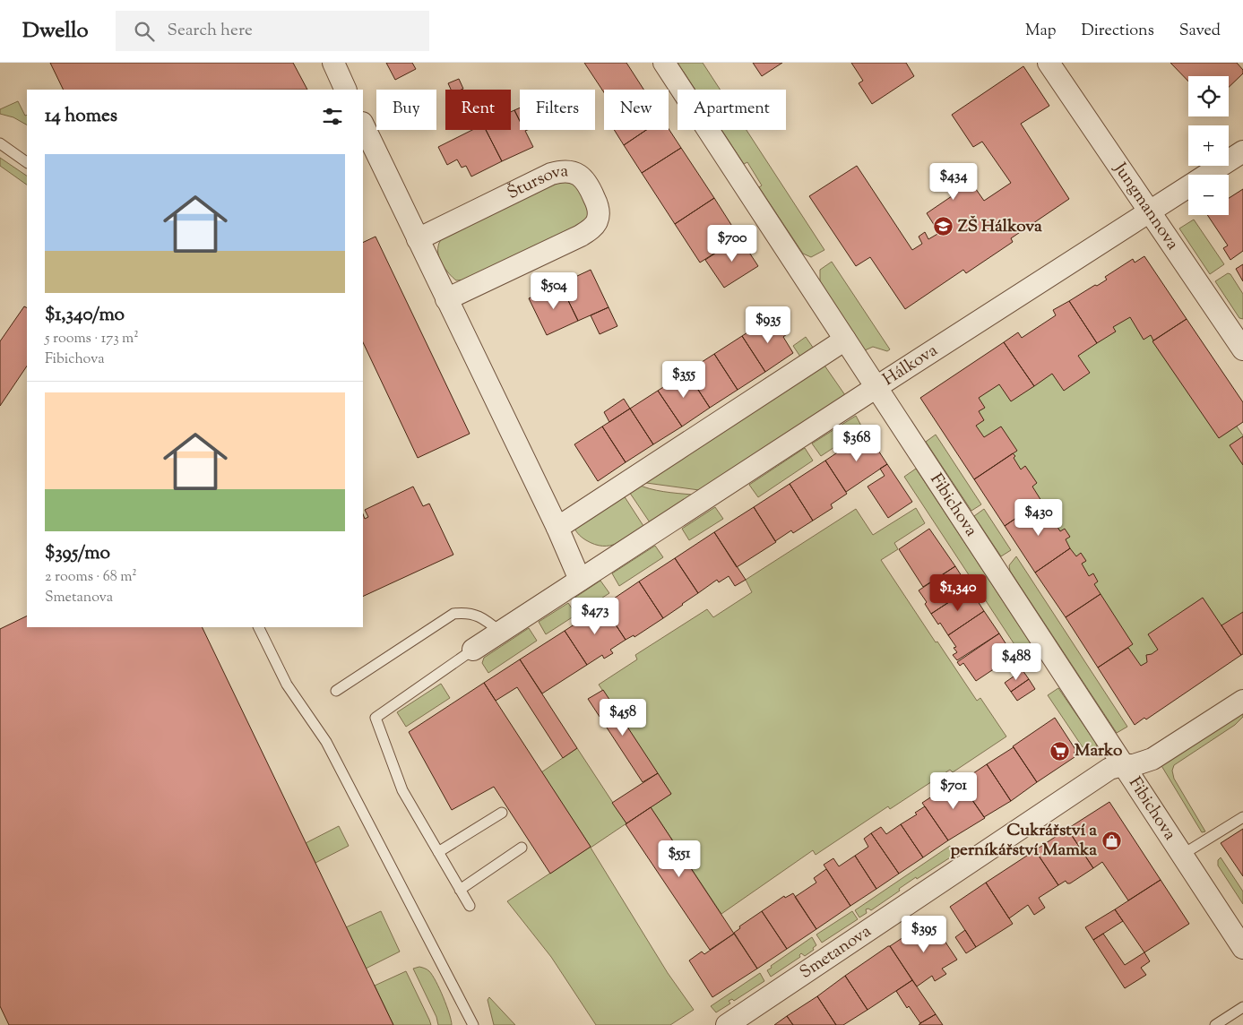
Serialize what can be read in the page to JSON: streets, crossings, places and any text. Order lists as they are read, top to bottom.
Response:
{
  "streets": {
    "street": [
      "Štursova",
      "Jungmannova",
      "Hálkova",
      "Fibichova",
      "Smetanova"
    ]
  },
  "crossings": [
    ["Jungmannova", "Hálkova"],
    ["Hálkova", "Fibichova"],
    ["Fibichova", "Smetanova"]
  ],
  "places": {
    "school or university": ["ZŠ Hálkova"],
    "supermarket": ["Marko"],
    "shop": ["Cukrářství a perníkářství Mamka"]
  },
  "page": {
    "header": "Dwello",
    "search": "Search here",
    "nav": ["Map", "Directions", "Saved"],
    "map_buttons": ["+", "−"],
    "chip": [
      "Buy",
      "Rent",
      "Filters",
      "New",
      "Apartment"
    ],
    "heading": "14 homes",
    "list": [
      {
        "name": "$1,340/mo",
        "note": "5 rooms · 173 m² · Fibichova"
      },
      {
        "name": "$395/mo",
        "note": "2 rooms · 68 m² · Smetanova"
      }
    ],
    "price": [
      "$434",
      "$700",
      "$504",
      "$935",
      "$355",
      "$368",
      "$430",
      "$1,340",
      "$473",
      "$488",
      "$458",
      "$701",
      "$551",
      "$395"
    ]
  }
}
